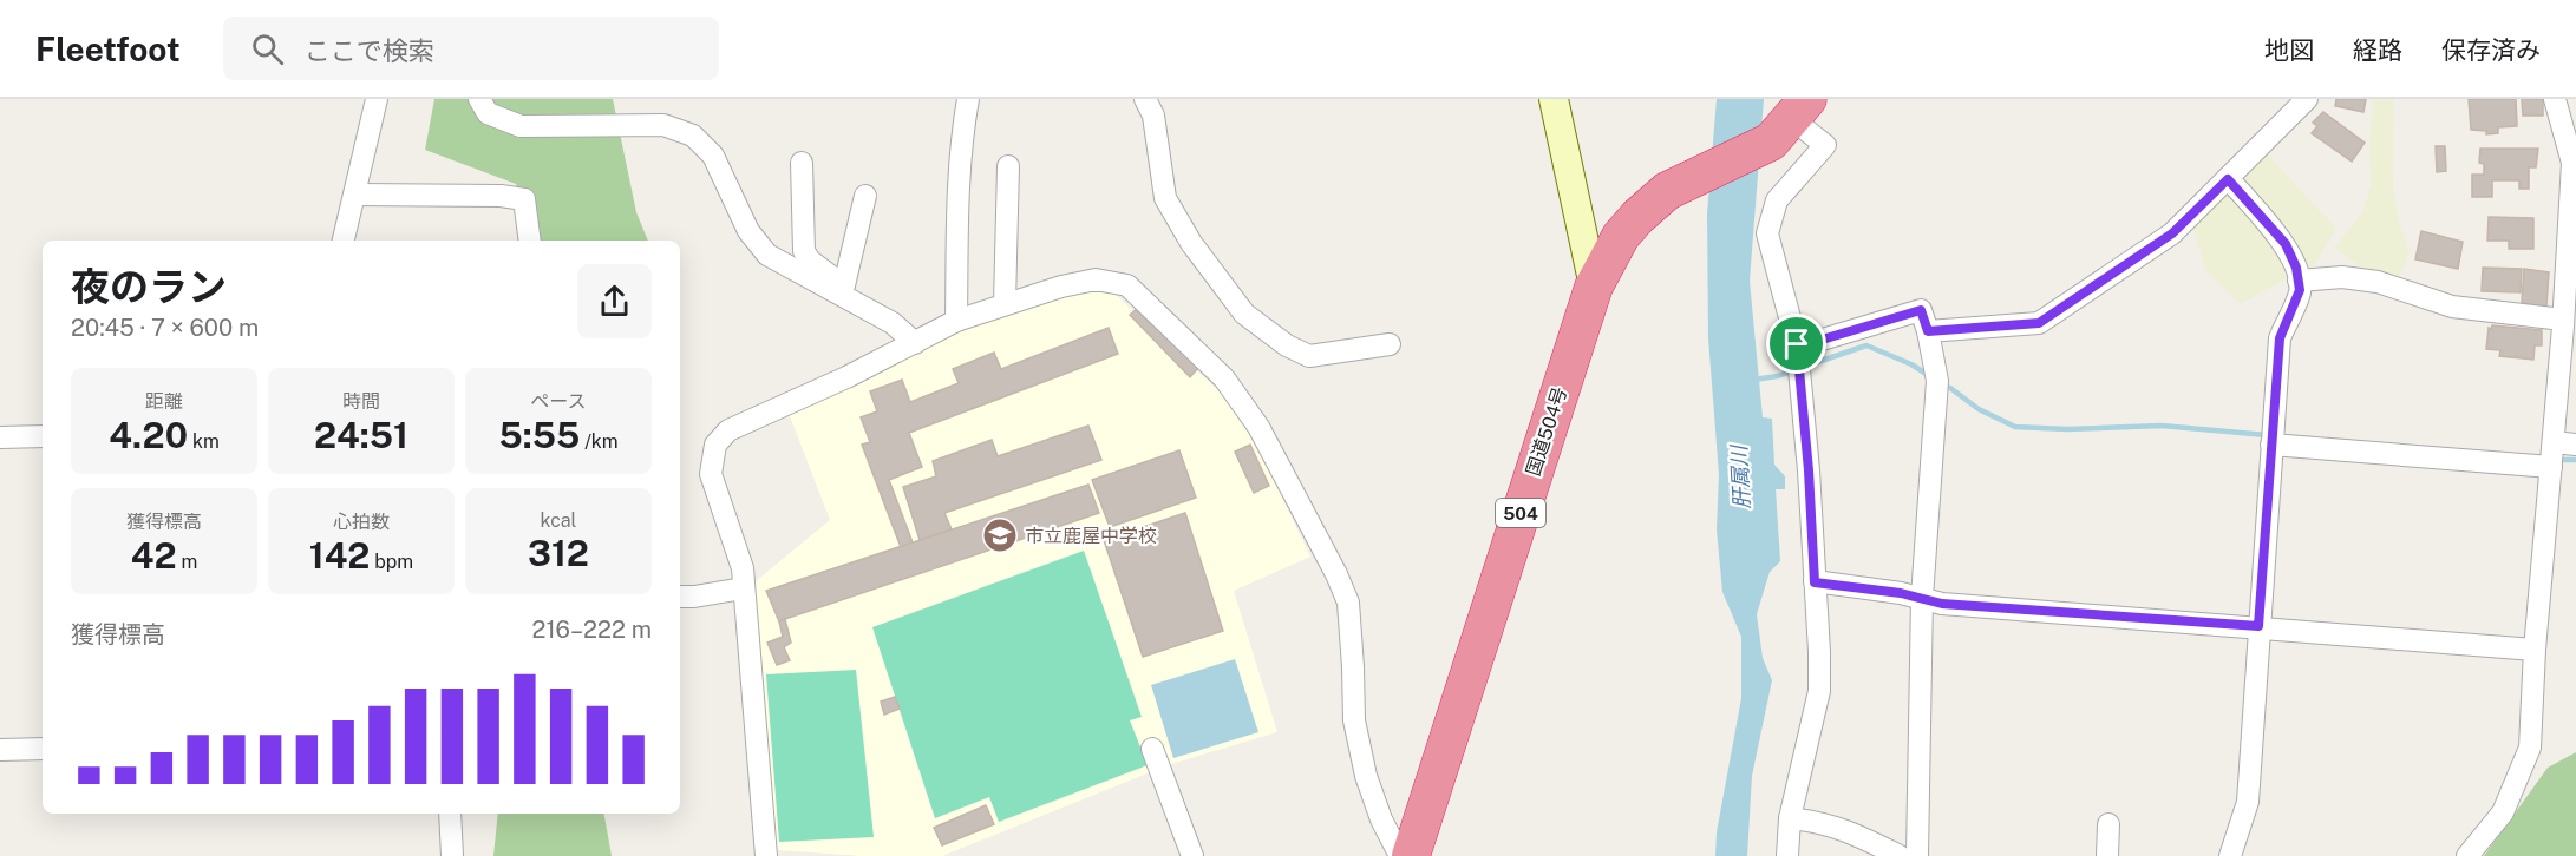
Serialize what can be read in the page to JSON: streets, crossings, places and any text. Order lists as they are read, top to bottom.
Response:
{
  "streets": {
    "highway": ["国道504号", "504"]
  },
  "water": ["肝属川"],
  "places": {
    "school or university": ["市立鹿屋中学校"]
  },
  "page": {
    "header": "Fleetfoot",
    "search": "ここで検索",
    "nav": ["地図", "経路", "保存済み"],
    "heading": ["夜のラン", "20:45 · 7 × 600 m"],
    "stats": [
      ["距離", "4.20 km"],
      ["時間", "24:51"],
      ["ペース", "5:55 /km"],
      ["獲得標高", "42 m"],
      ["心拍数", "142 bpm"],
      ["kcal", "312"]
    ],
    "chart": ["獲得標高", "216–222 m"]
  }
}
